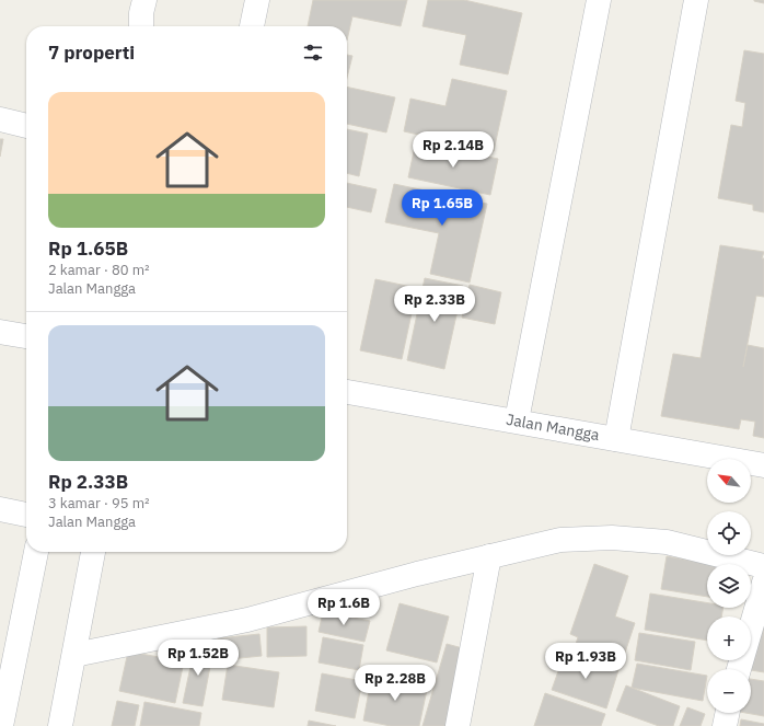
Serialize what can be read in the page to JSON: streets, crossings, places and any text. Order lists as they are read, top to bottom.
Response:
{
  "streets": {
    "street": ["Jalan Mangga"]
  },
  "north": "top left",
  "page": {
    "heading": "7 properti",
    "list": [
      {
        "name": "Rp 1.65B",
        "note": "2 kamar · 80 m² · Jalan Mangga"
      },
      {
        "name": "Rp 2.33B",
        "note": "3 kamar · 95 m² · Jalan Mangga"
      }
    ],
    "price": [
      "Rp 2.14B",
      "Rp 1.65B",
      "Rp 2.33B",
      "Rp 1.6B",
      "Rp 1.52B",
      "Rp 1.93B",
      "Rp 2.28B"
    ],
    "map_buttons": ["+", "−"]
  }
}
